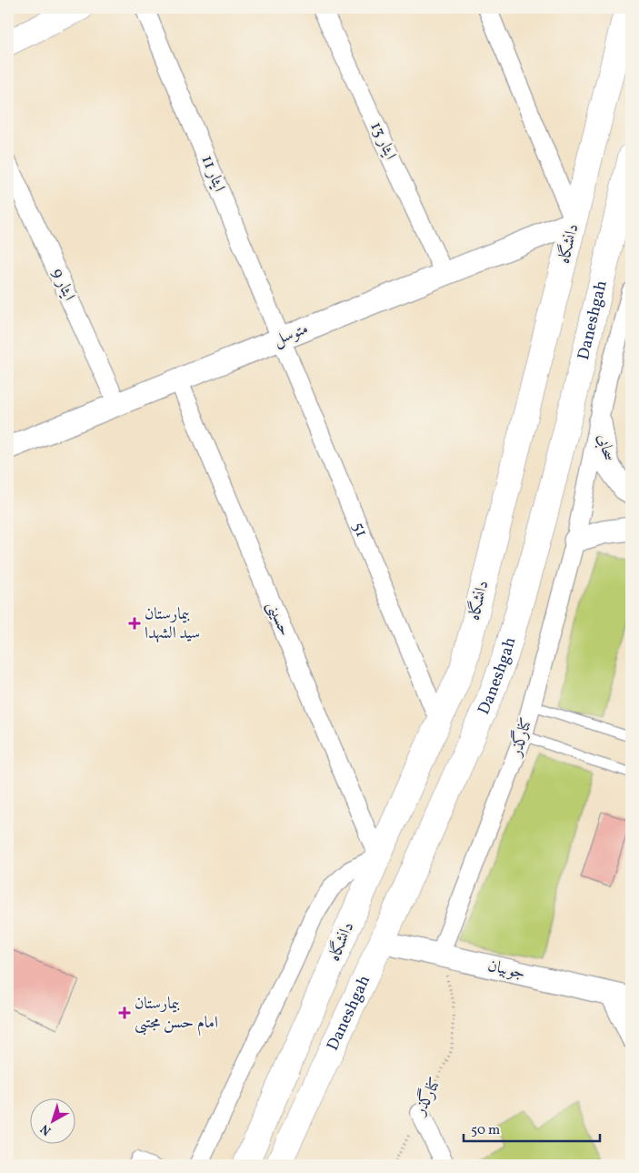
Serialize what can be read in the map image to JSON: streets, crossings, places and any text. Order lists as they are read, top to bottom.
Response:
{
  "streets": {
    "main road": ["دانشگاه", "Daneshgah"],
    "street": [
      "ایثار 13",
      "ایثار 11",
      "ایثار 9",
      "متوسل",
      "سحابی",
      "51",
      "حسینی",
      "کنارگذر",
      "جوبیان"
    ]
  },
  "crossings": [
    ["ایثار 13", "متوسل"],
    ["ایثار 11", "متوسل"],
    ["ایثار 11", "51"],
    ["دانشگاه", "متوسل"],
    ["دانشگاه", "51"],
    ["دانشگاه", "حسینی"],
    ["ایثار 9", "متوسل"],
    ["Daneshgah", "جوبیان"],
    ["متوسل", "51"],
    ["متوسل", "حسینی"],
    ["سحابی", "کنارگذر"],
    ["کنارگذر", "جوبیان"]
  ],
  "places": {
    "health": ["بیمارستان سید الشهدا", "بیمارستان امام حسن مجتبی"]
  },
  "scale_bar": "50 m",
  "north": "bottom left"
}
